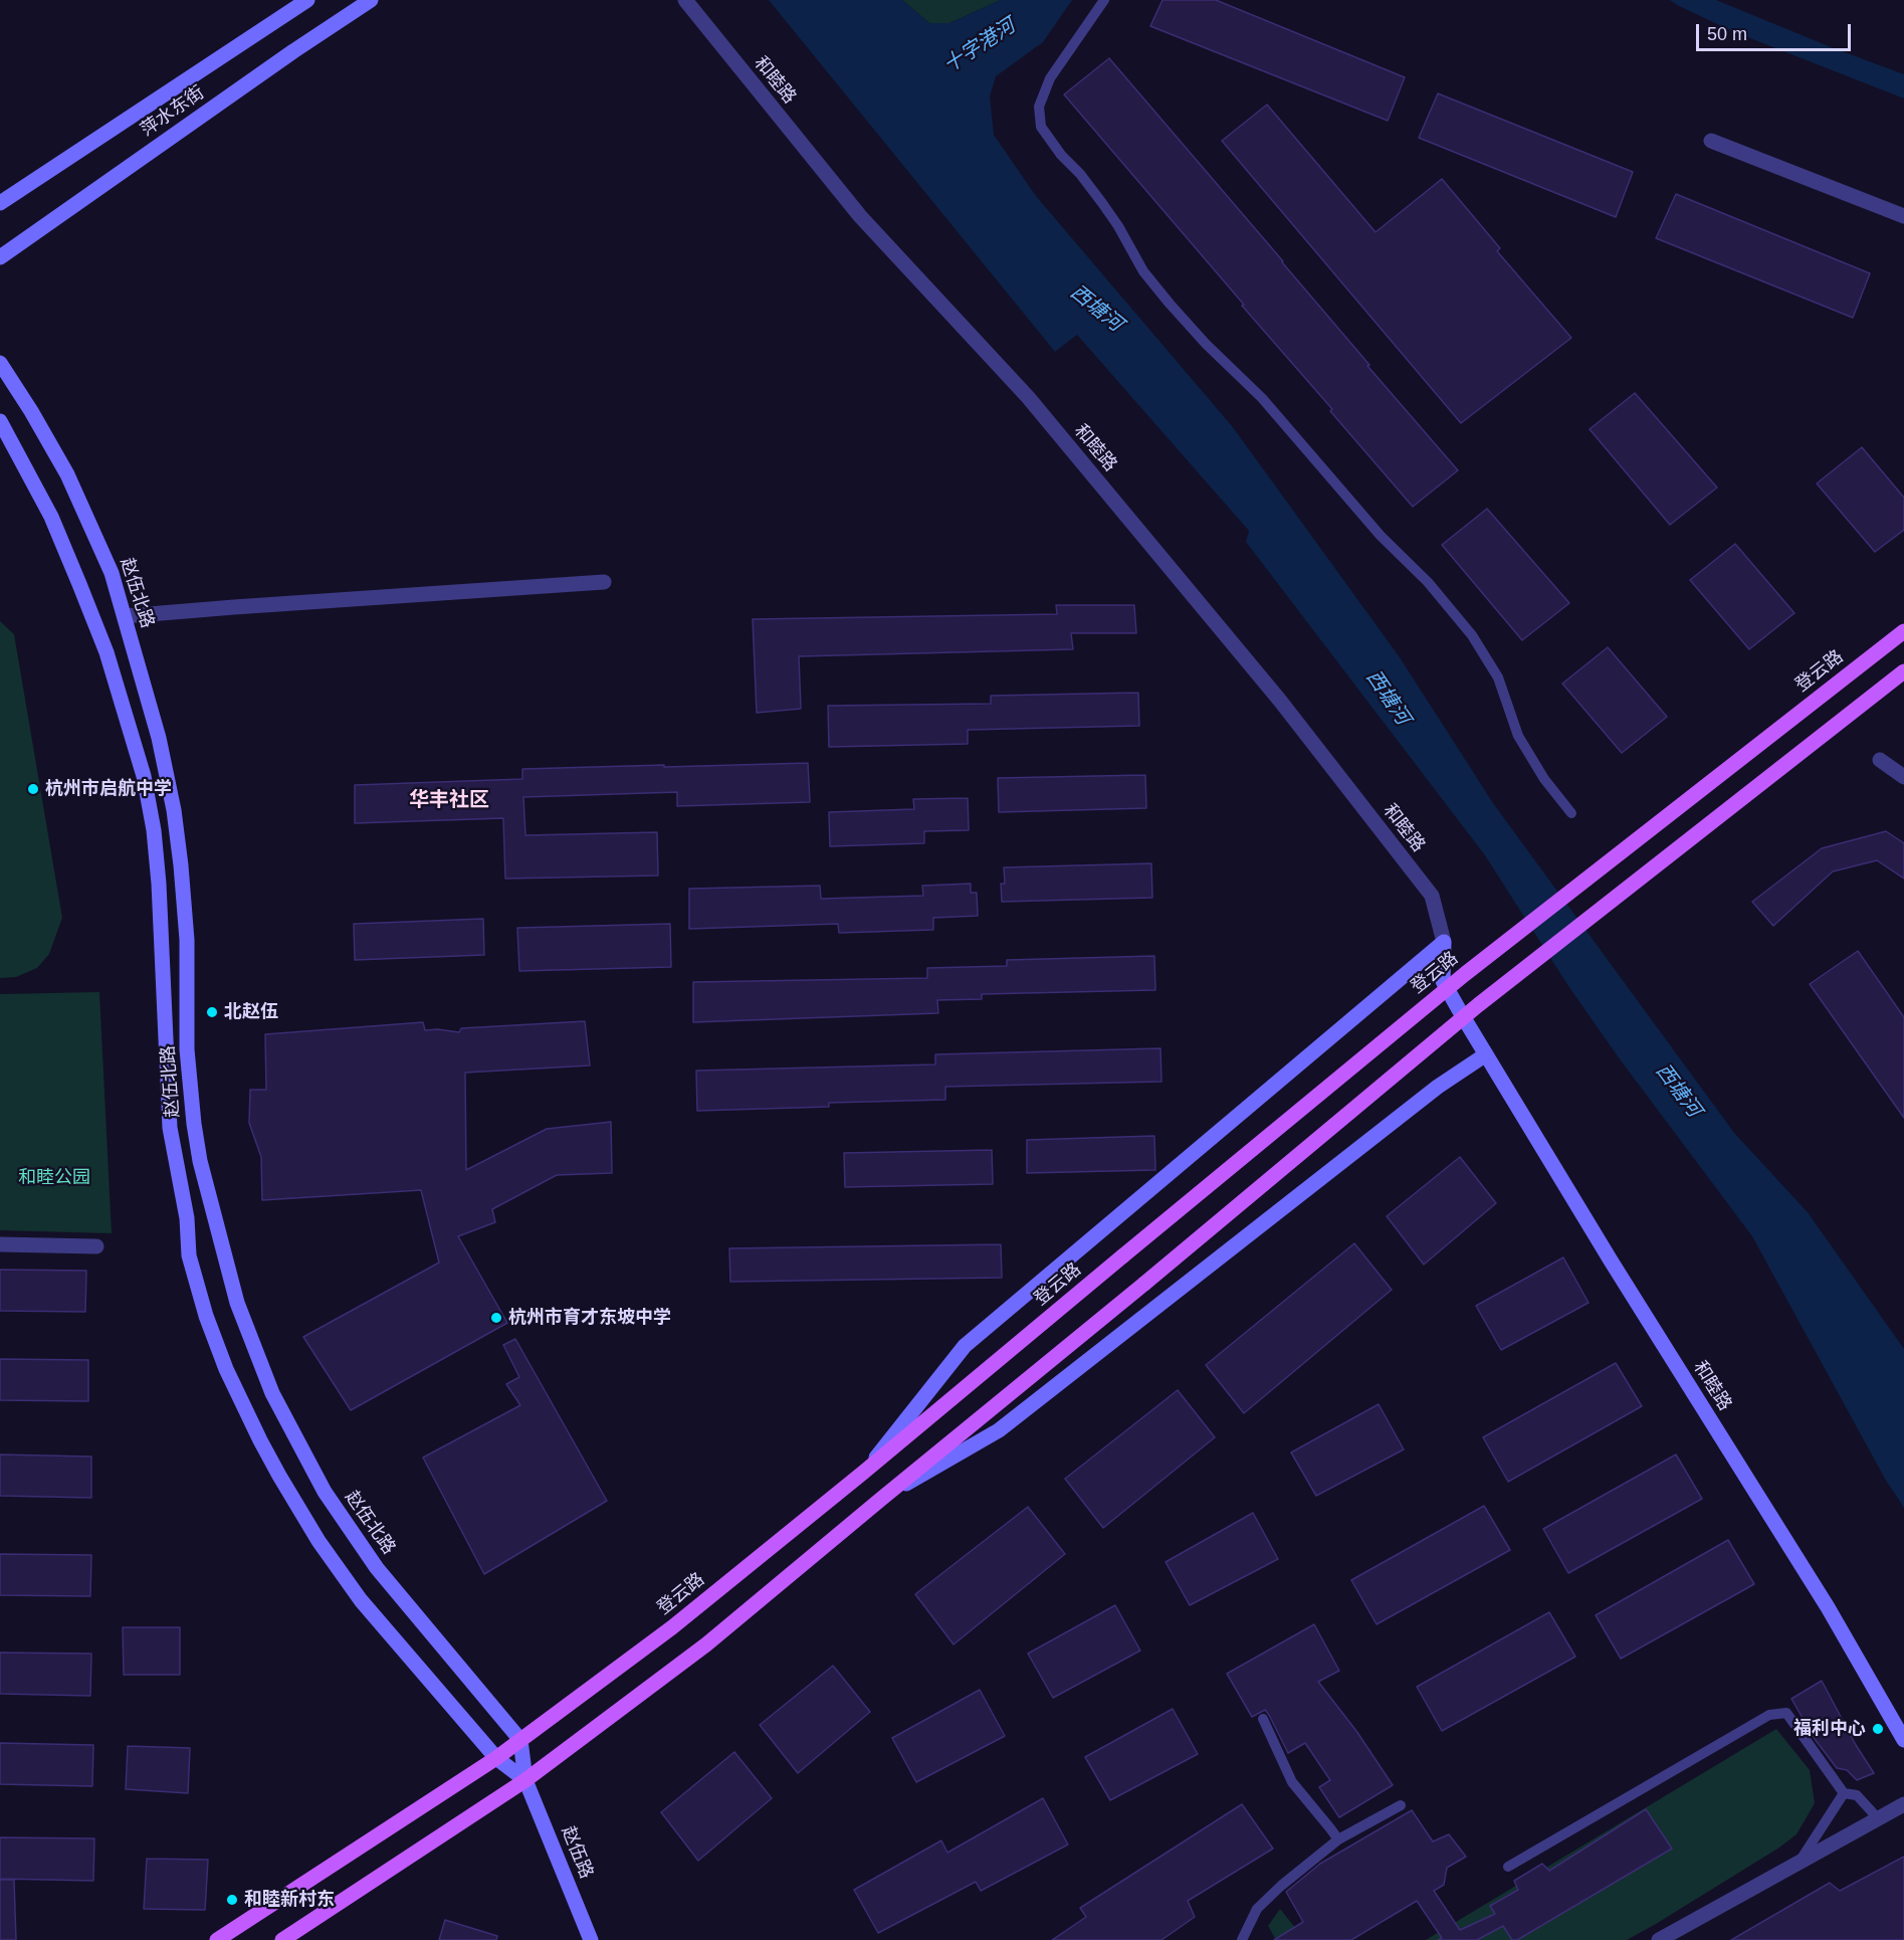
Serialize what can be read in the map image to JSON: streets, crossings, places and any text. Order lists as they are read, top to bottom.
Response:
{
  "streets": {
    "main road": [
      "和睦路",
      "萍水东街",
      "赵伍北路",
      "登云路",
      "赵伍路"
    ]
  },
  "crossings": [
    ["赵伍北路", "登云路"],
    ["赵伍北路", "赵伍路"],
    ["登云路", "赵伍路"]
  ],
  "districts": ["华丰社区"],
  "water": ["十字港河", "西塘河"],
  "parks": ["和睦公园"],
  "places": [
    "杭州市启航中学",
    "北赵伍",
    "杭州市育才东坡中学",
    "福利中心",
    "和睦新村东"
  ],
  "scale_bar": "50 m"
}
